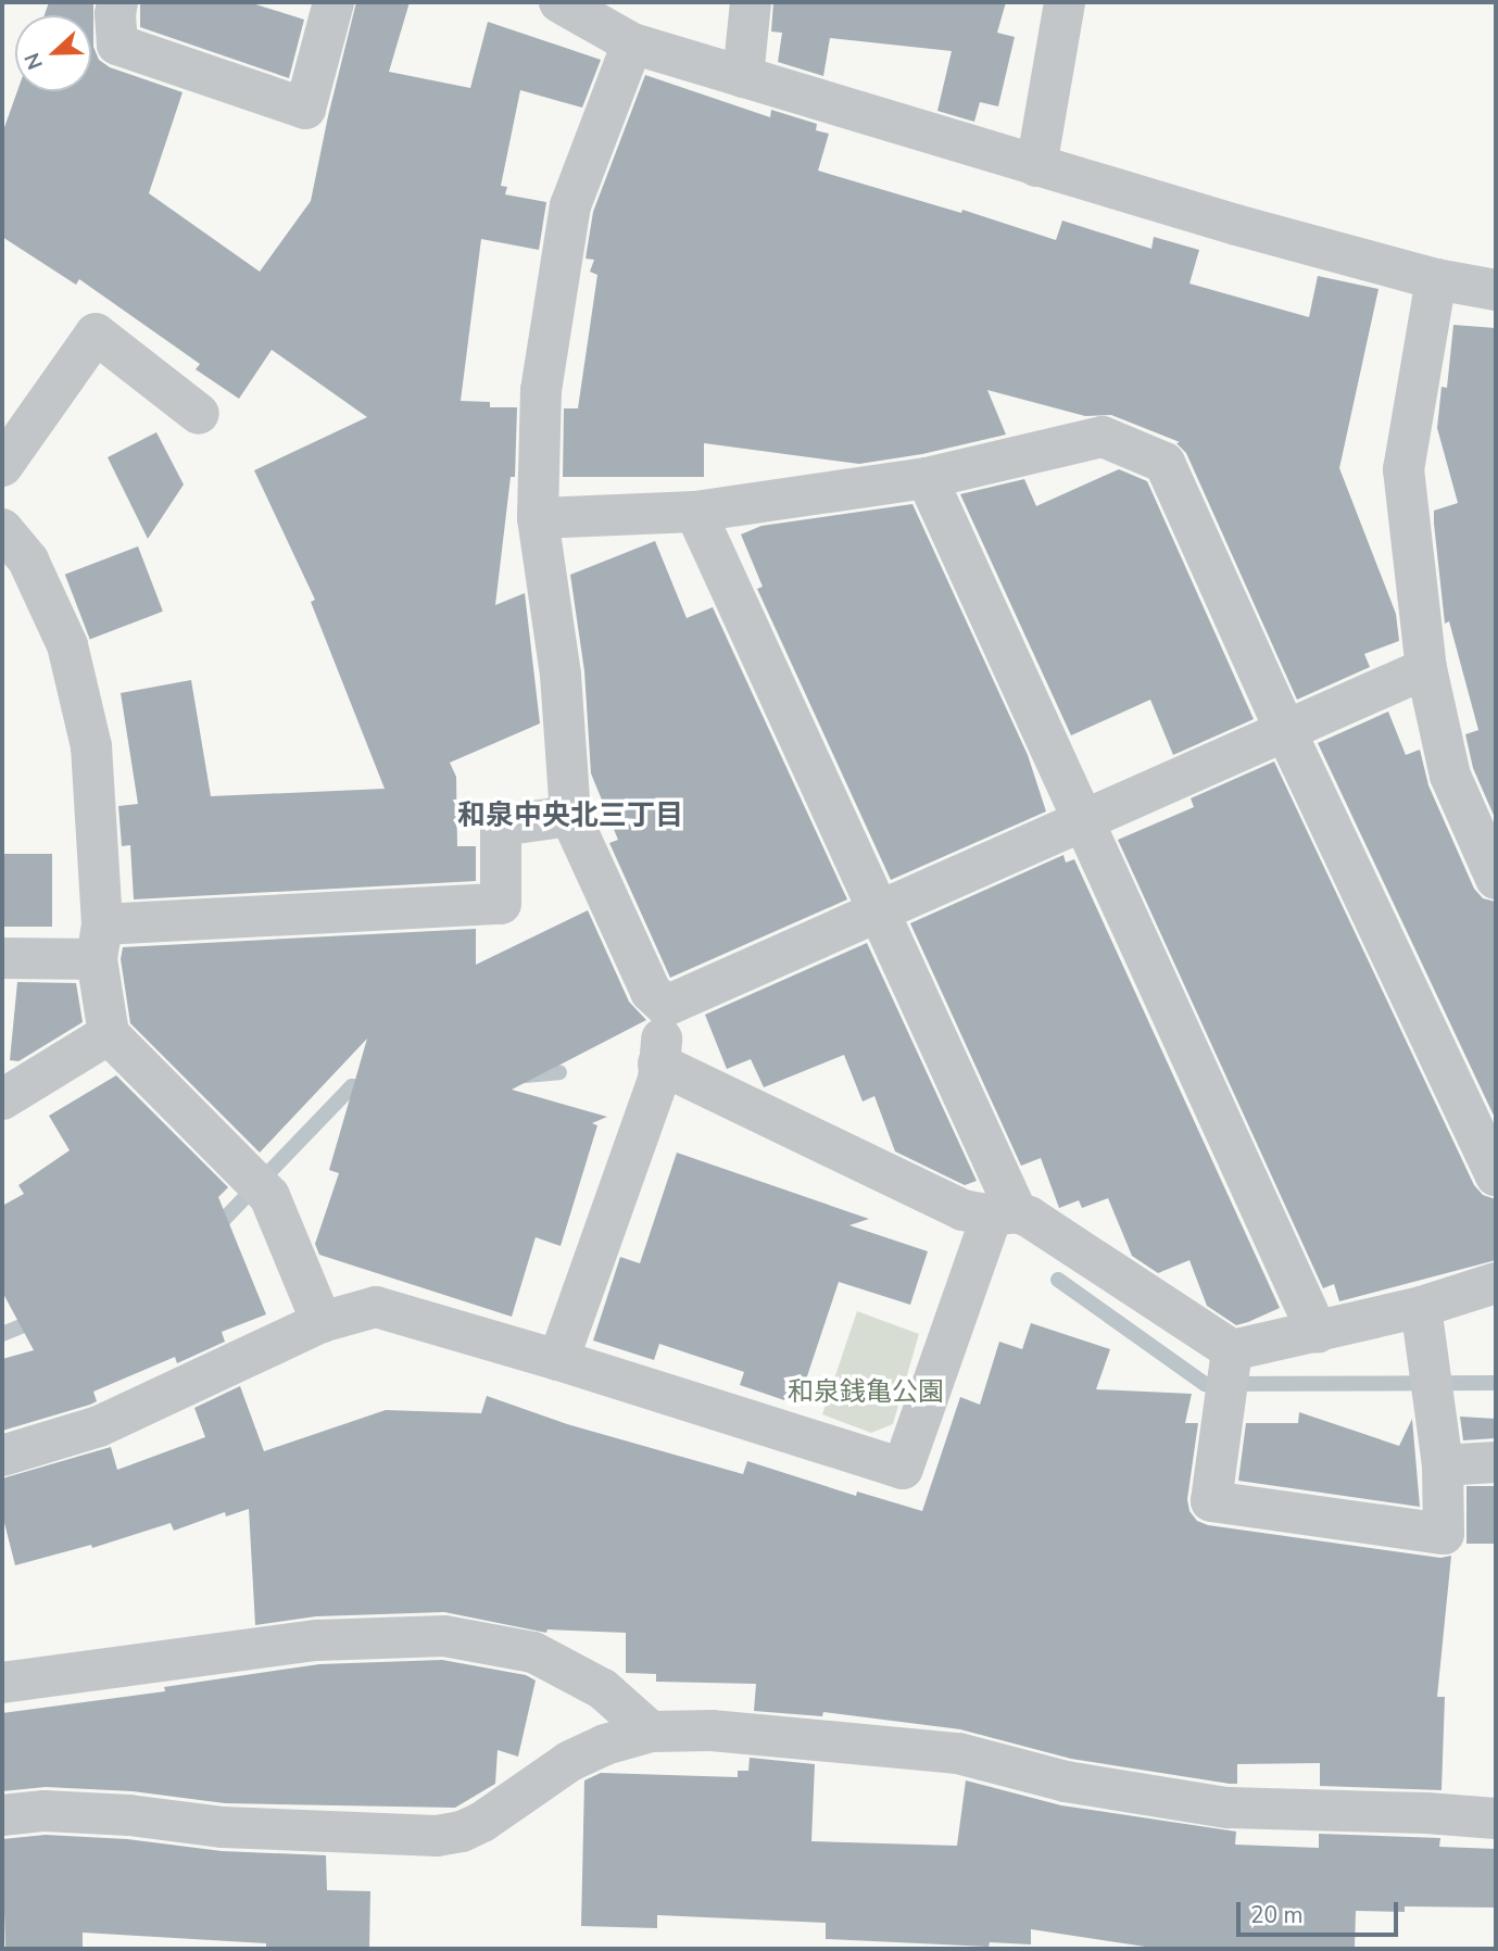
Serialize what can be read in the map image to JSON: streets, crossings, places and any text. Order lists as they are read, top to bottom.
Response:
{
  "districts": ["和泉中央北三丁目"],
  "parks": ["和泉銭亀公園"],
  "scale_bar": "20 m",
  "north": "left"
}
